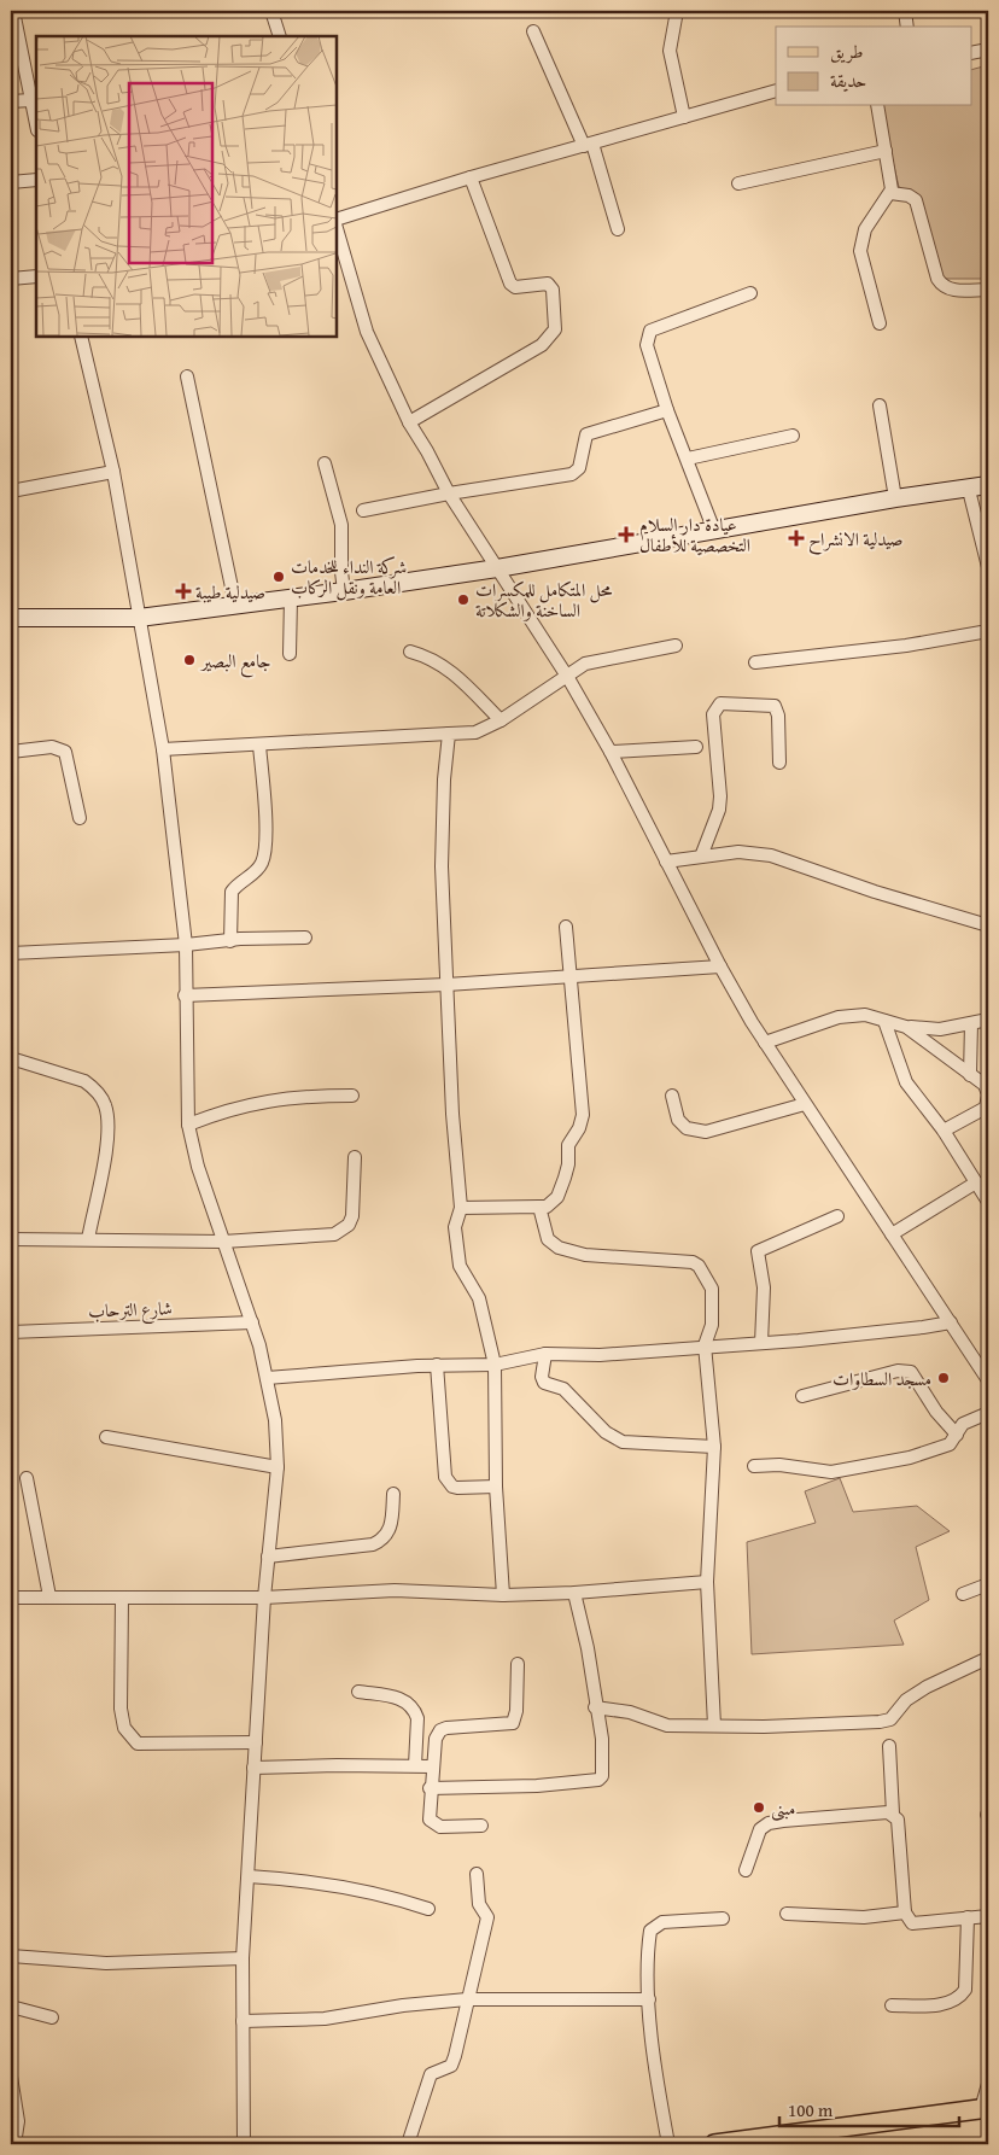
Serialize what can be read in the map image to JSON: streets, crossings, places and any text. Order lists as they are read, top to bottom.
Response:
{
  "streets": {
    "street": ["شارع الترحاب"]
  },
  "places": {
    "health": ["عيادة دار السلام التخصصية للأطفال", "صيدلية الانشراح", "صيدلية طيبة"],
    "other": [
      "شركة النداء للخدمات العامة ونقل الركاب",
      "محل المتكامل للمكسرات الساخنة والشكلاتة",
      "جامع البصير",
      "مسجد السطاوات",
      "مبنى"
    ]
  },
  "legend": ["طريق", "حديقة"],
  "scale_bar": "100 m"
}
